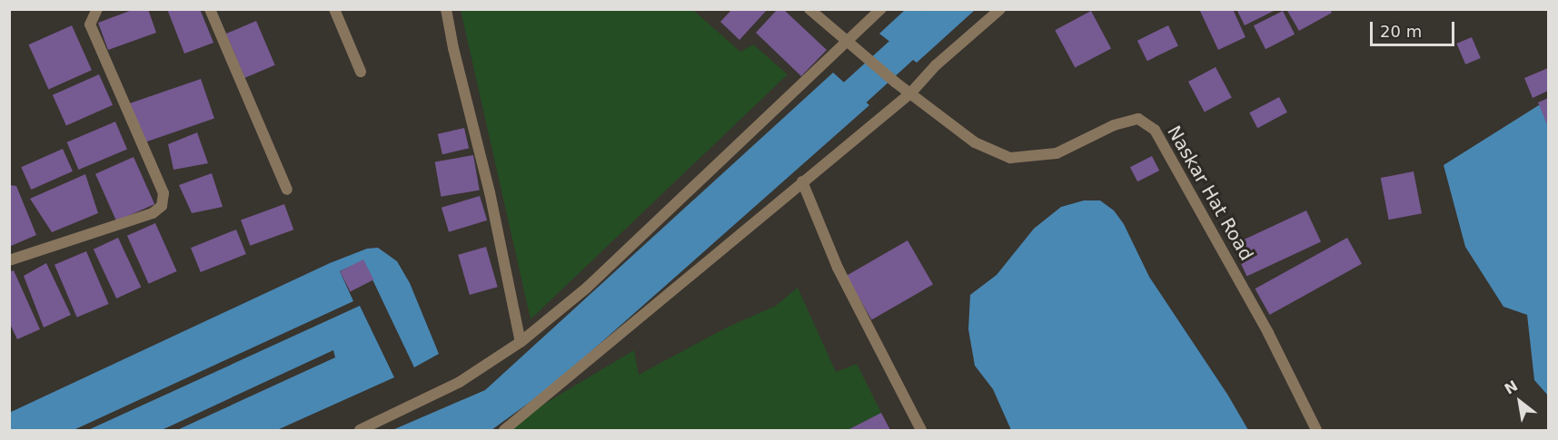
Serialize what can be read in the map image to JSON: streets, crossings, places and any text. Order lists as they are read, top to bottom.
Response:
{
  "streets": {
    "street": ["Naskar Hat Road"]
  },
  "scale_bar": "20 m",
  "north": "top left"
}
